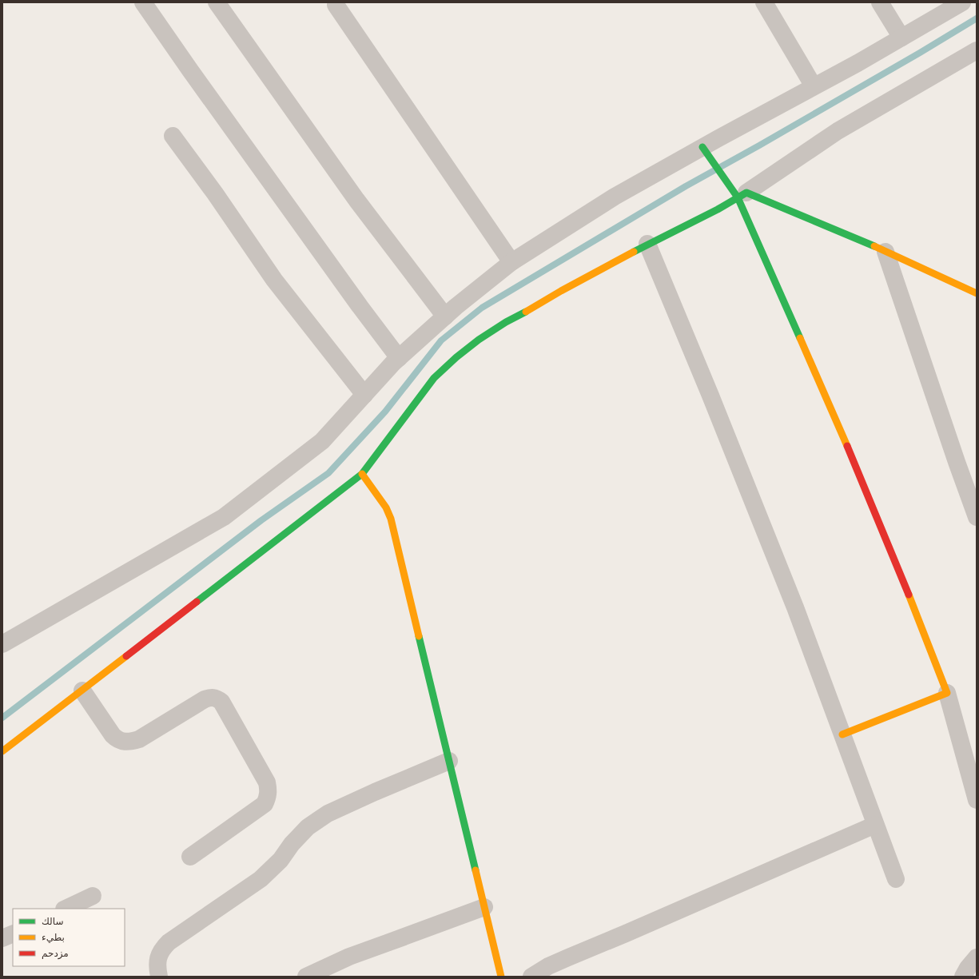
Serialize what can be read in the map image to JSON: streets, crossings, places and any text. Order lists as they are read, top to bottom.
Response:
{
  "legend": ["سالك", "بطيء", "مزدحم"]
}
